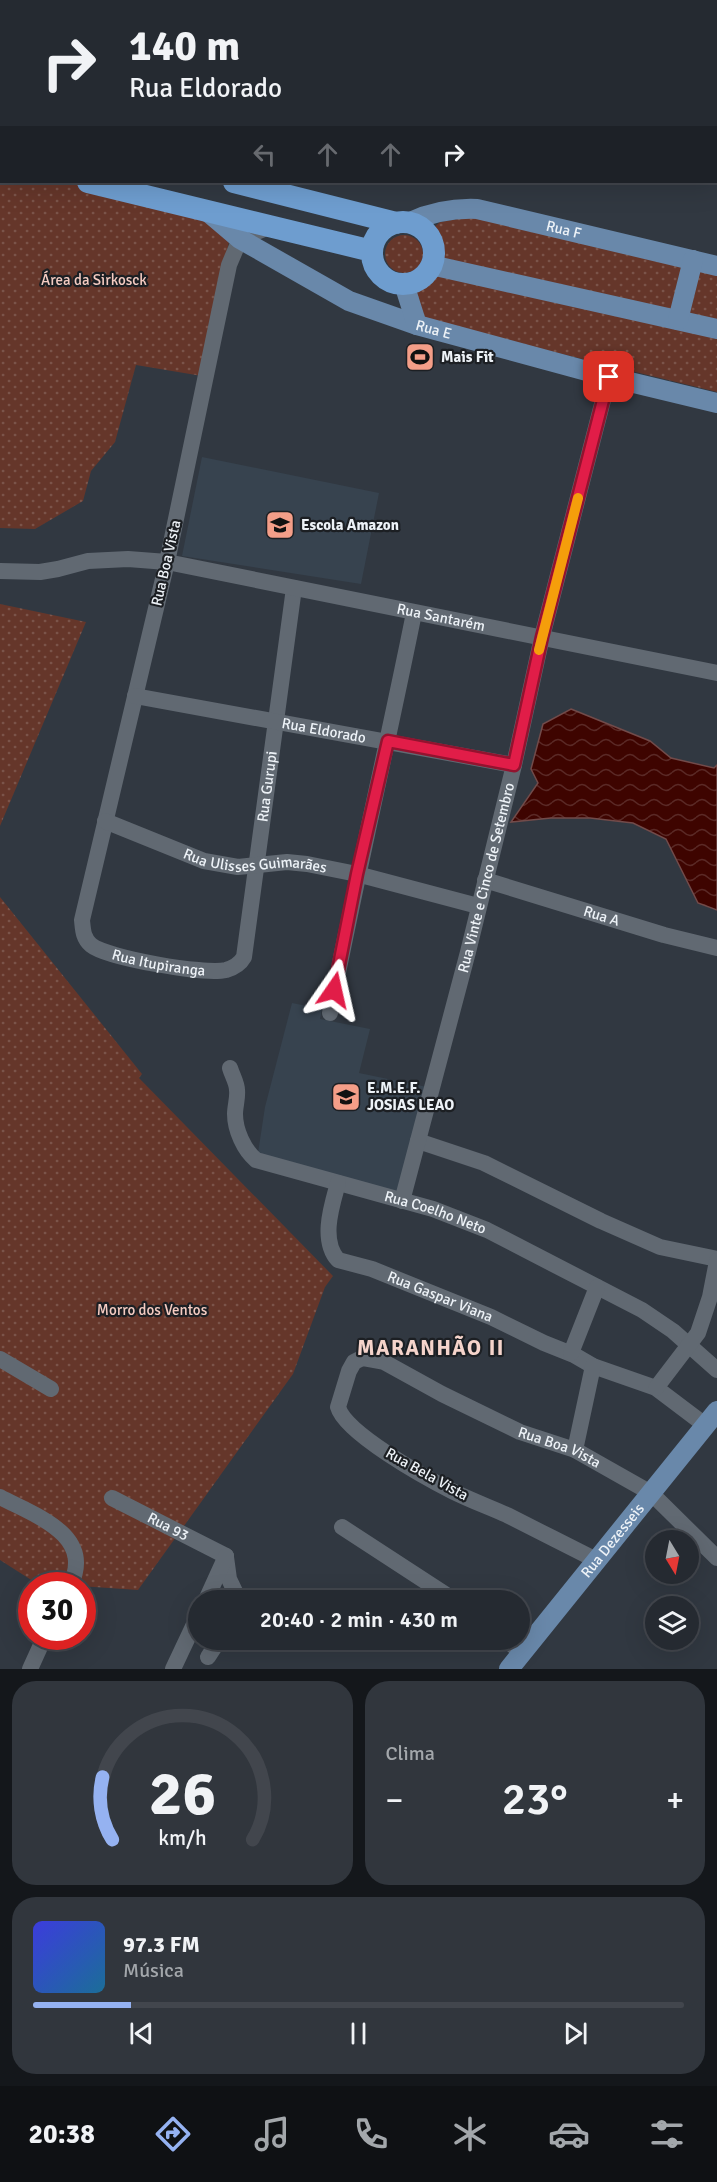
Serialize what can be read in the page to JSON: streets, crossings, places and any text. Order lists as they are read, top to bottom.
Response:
{
  "streets": {
    "main road": ["Rua F", "Rua E", "Rua Dezesseis"],
    "street": [
      "Rua Boa Vista",
      "Rua Santarém",
      "Rua Eldorado",
      "Rua Gurupi",
      "Rua Ulisses Guimarães",
      "Rua Vinte e Cinco de Setembro",
      "Rua A",
      "Rua Itupiranga",
      "Rua Coelho Neto",
      "Rua Gaspar Viana",
      "Rua Bela Vista",
      "Rua 93"
    ]
  },
  "crossings": [
    ["Rua E", "Rua Boa Vista"],
    ["Rua E", "Rua Vinte e Cinco de Setembro"],
    ["Rua Boa Vista", "Rua Santarém"],
    ["Rua Boa Vista", "Rua Eldorado"],
    ["Rua Boa Vista", "Rua Ulisses Guimarães"],
    ["Rua Boa Vista", "Rua Itupiranga"],
    ["Rua Boa Vista", "Rua Bela Vista"],
    ["Rua Boa Vista", "Rua Dezesseis"],
    ["Rua Santarém", "Rua Gurupi"],
    ["Rua Santarém", "Rua Vinte e Cinco de Setembro"],
    ["Rua Eldorado", "Rua Gurupi"],
    ["Rua Eldorado", "Rua Vinte e Cinco de Setembro"],
    ["Rua Gurupi", "Rua Ulisses Guimarães"],
    ["Rua Gurupi", "Rua Itupiranga"],
    ["Rua Ulisses Guimarães", "Rua Vinte e Cinco de Setembro"],
    ["Rua Vinte e Cinco de Setembro", "Rua A"],
    ["Rua Vinte e Cinco de Setembro", "Rua Coelho Neto"],
    ["Rua Coelho Neto", "Rua Gaspar Viana"],
    ["Rua Gaspar Viana", "Rua Dezesseis"],
    ["Rua Bela Vista", "Rua Dezesseis"]
  ],
  "districts": ["MARANHÃO II"],
  "parks": ["Área da Sirkosck", "Morro dos Ventos"],
  "places": {
    "sports": ["Mais Fit"],
    "school or university": ["Escola Amazon", "E.M.E.F. JOSIAS LEAO"]
  },
  "north": "bottom",
  "page": {
    "turn": ["140 m", "Rua Eldorado"],
    "limit": "30",
    "trip": "20:40 · 2 min · 430 m",
    "tile": "Clima",
    "heat": ["−", "23°", "+"],
    "song": ["97.3 FM", "Música"],
    "tabs": "20:38",
    "gauge": ["26", "km/h"]
  }
}
